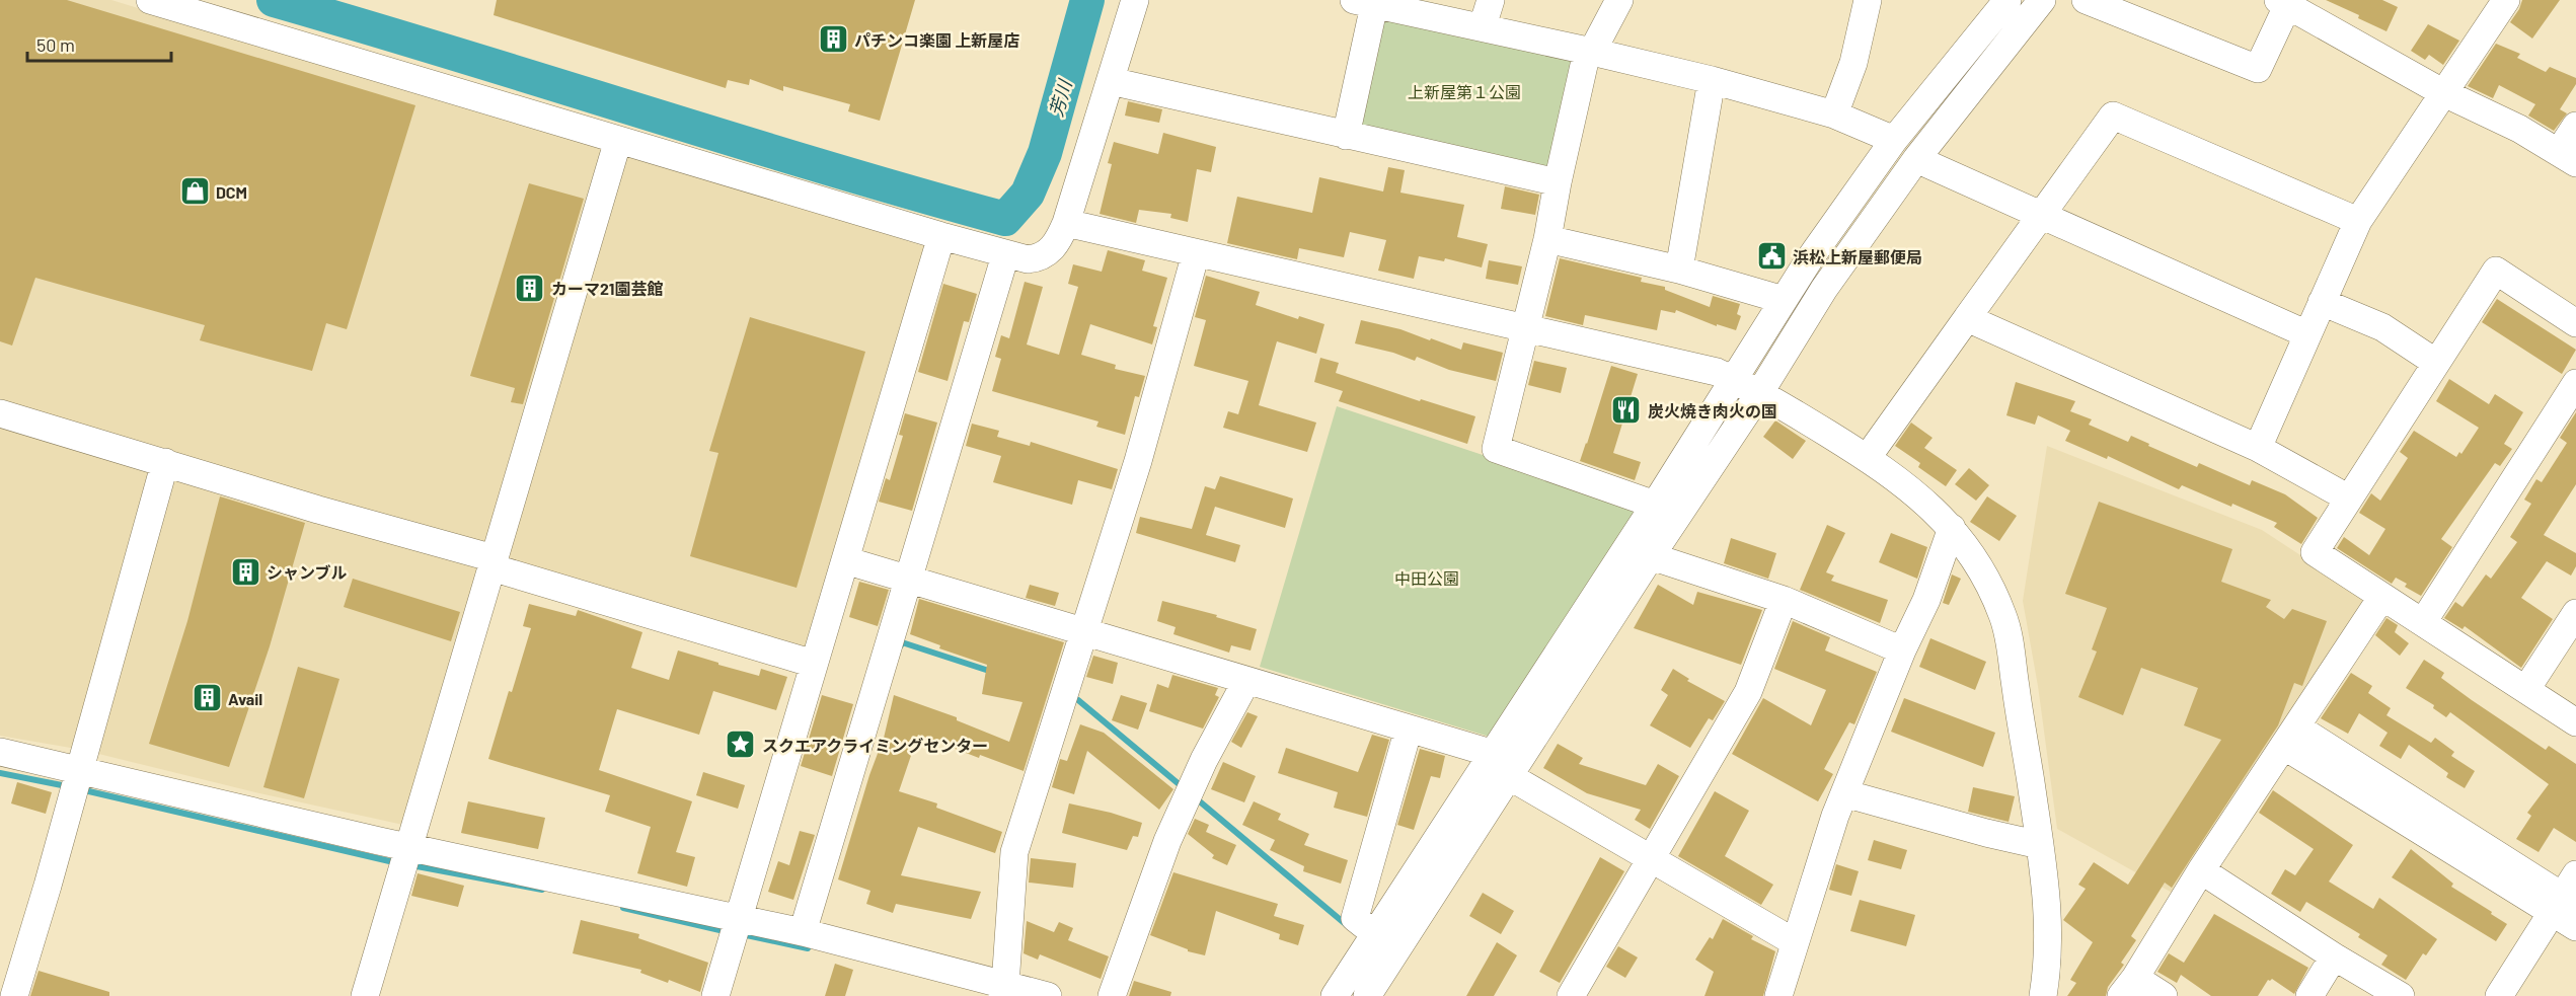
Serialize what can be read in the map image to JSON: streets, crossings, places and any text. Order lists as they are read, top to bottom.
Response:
{
  "water": ["芳川"],
  "parks": ["上新屋第１公園", "中田公園"],
  "places": {
    "building": [
      "パチンコ楽園 上新屋店",
      "カーマ21園芸館",
      "シャンブル",
      "Avail"
    ],
    "shop": ["DCM"],
    "public building": ["浜松上新屋郵便局"],
    "restaurant": ["炭火焼き肉火の国"],
    "place": ["スクエアクライミングセンター"]
  },
  "scale_bar": "50 m"
}
